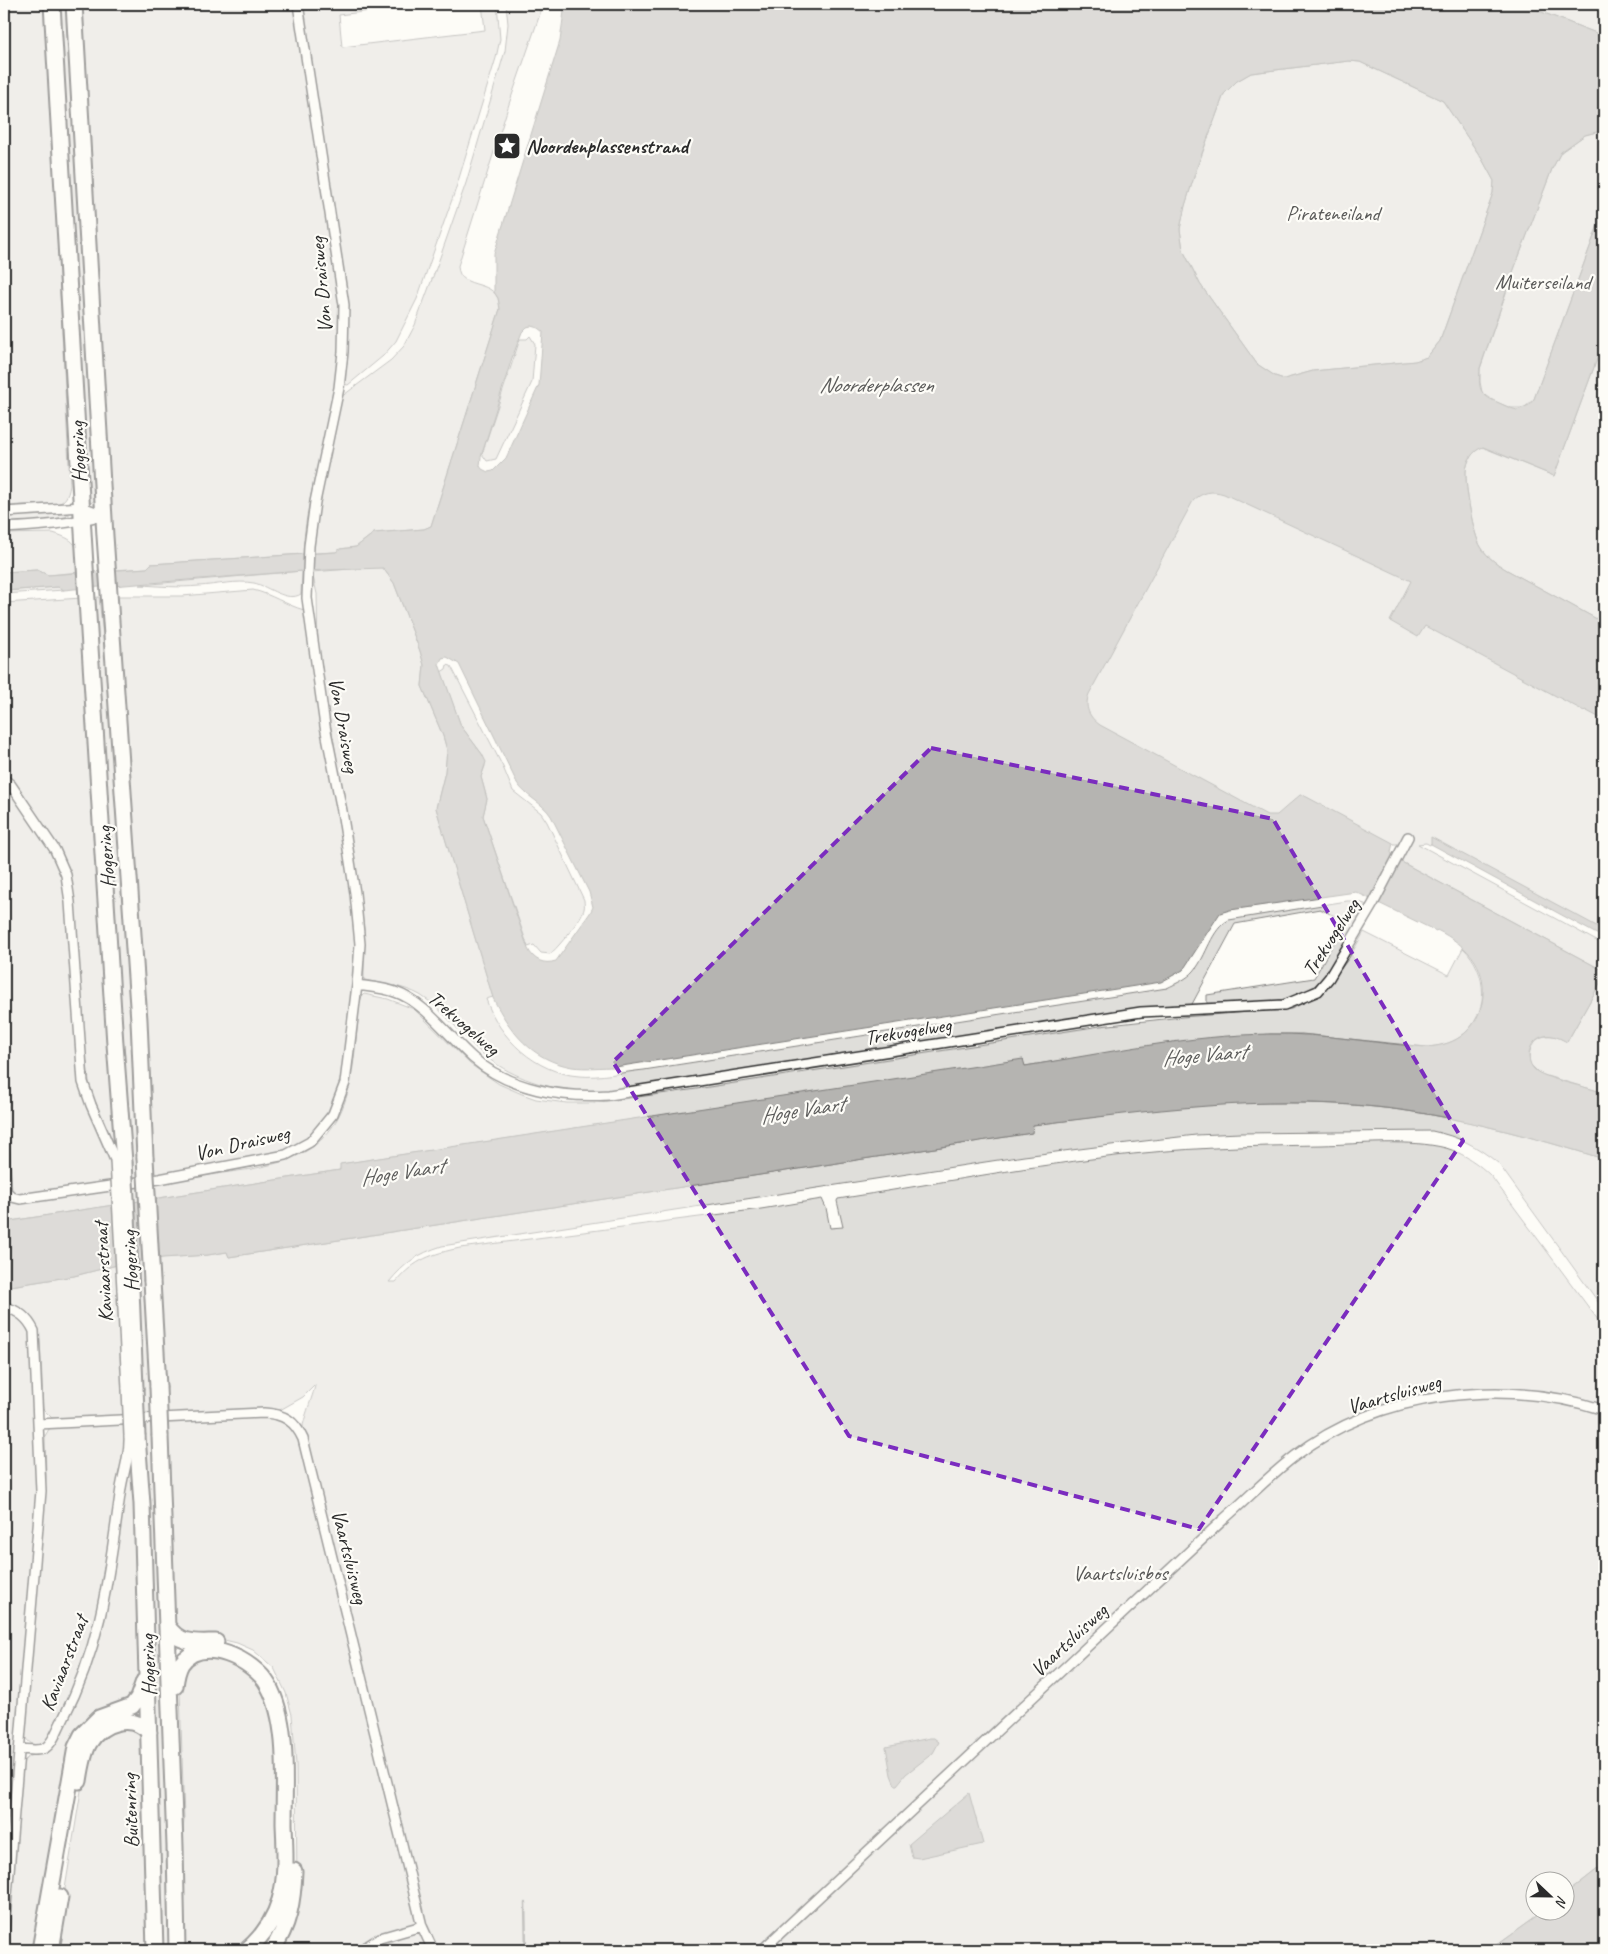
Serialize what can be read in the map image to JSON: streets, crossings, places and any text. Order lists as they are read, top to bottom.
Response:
{
  "streets": {
    "highway": ["Hogering", "Buitenring"],
    "street": [
      "Von Draisweg",
      "Trekvogelweg",
      "Kaviaarstraat",
      "Vaartsluisweg"
    ]
  },
  "crossings": [
    ["Von Draisweg", "Trekvogelweg"],
    ["Hogering", "Kaviaarstraat"],
    ["Hogering", "Buitenring"]
  ],
  "water": ["Noorderplassen", "Hoge Vaart"],
  "parks": ["Pirateneiland", "Muiterseiland", "Vaartsluisbos"],
  "places": {
    "place": ["Noordenplassenstrand"]
  },
  "north": "right"
}
